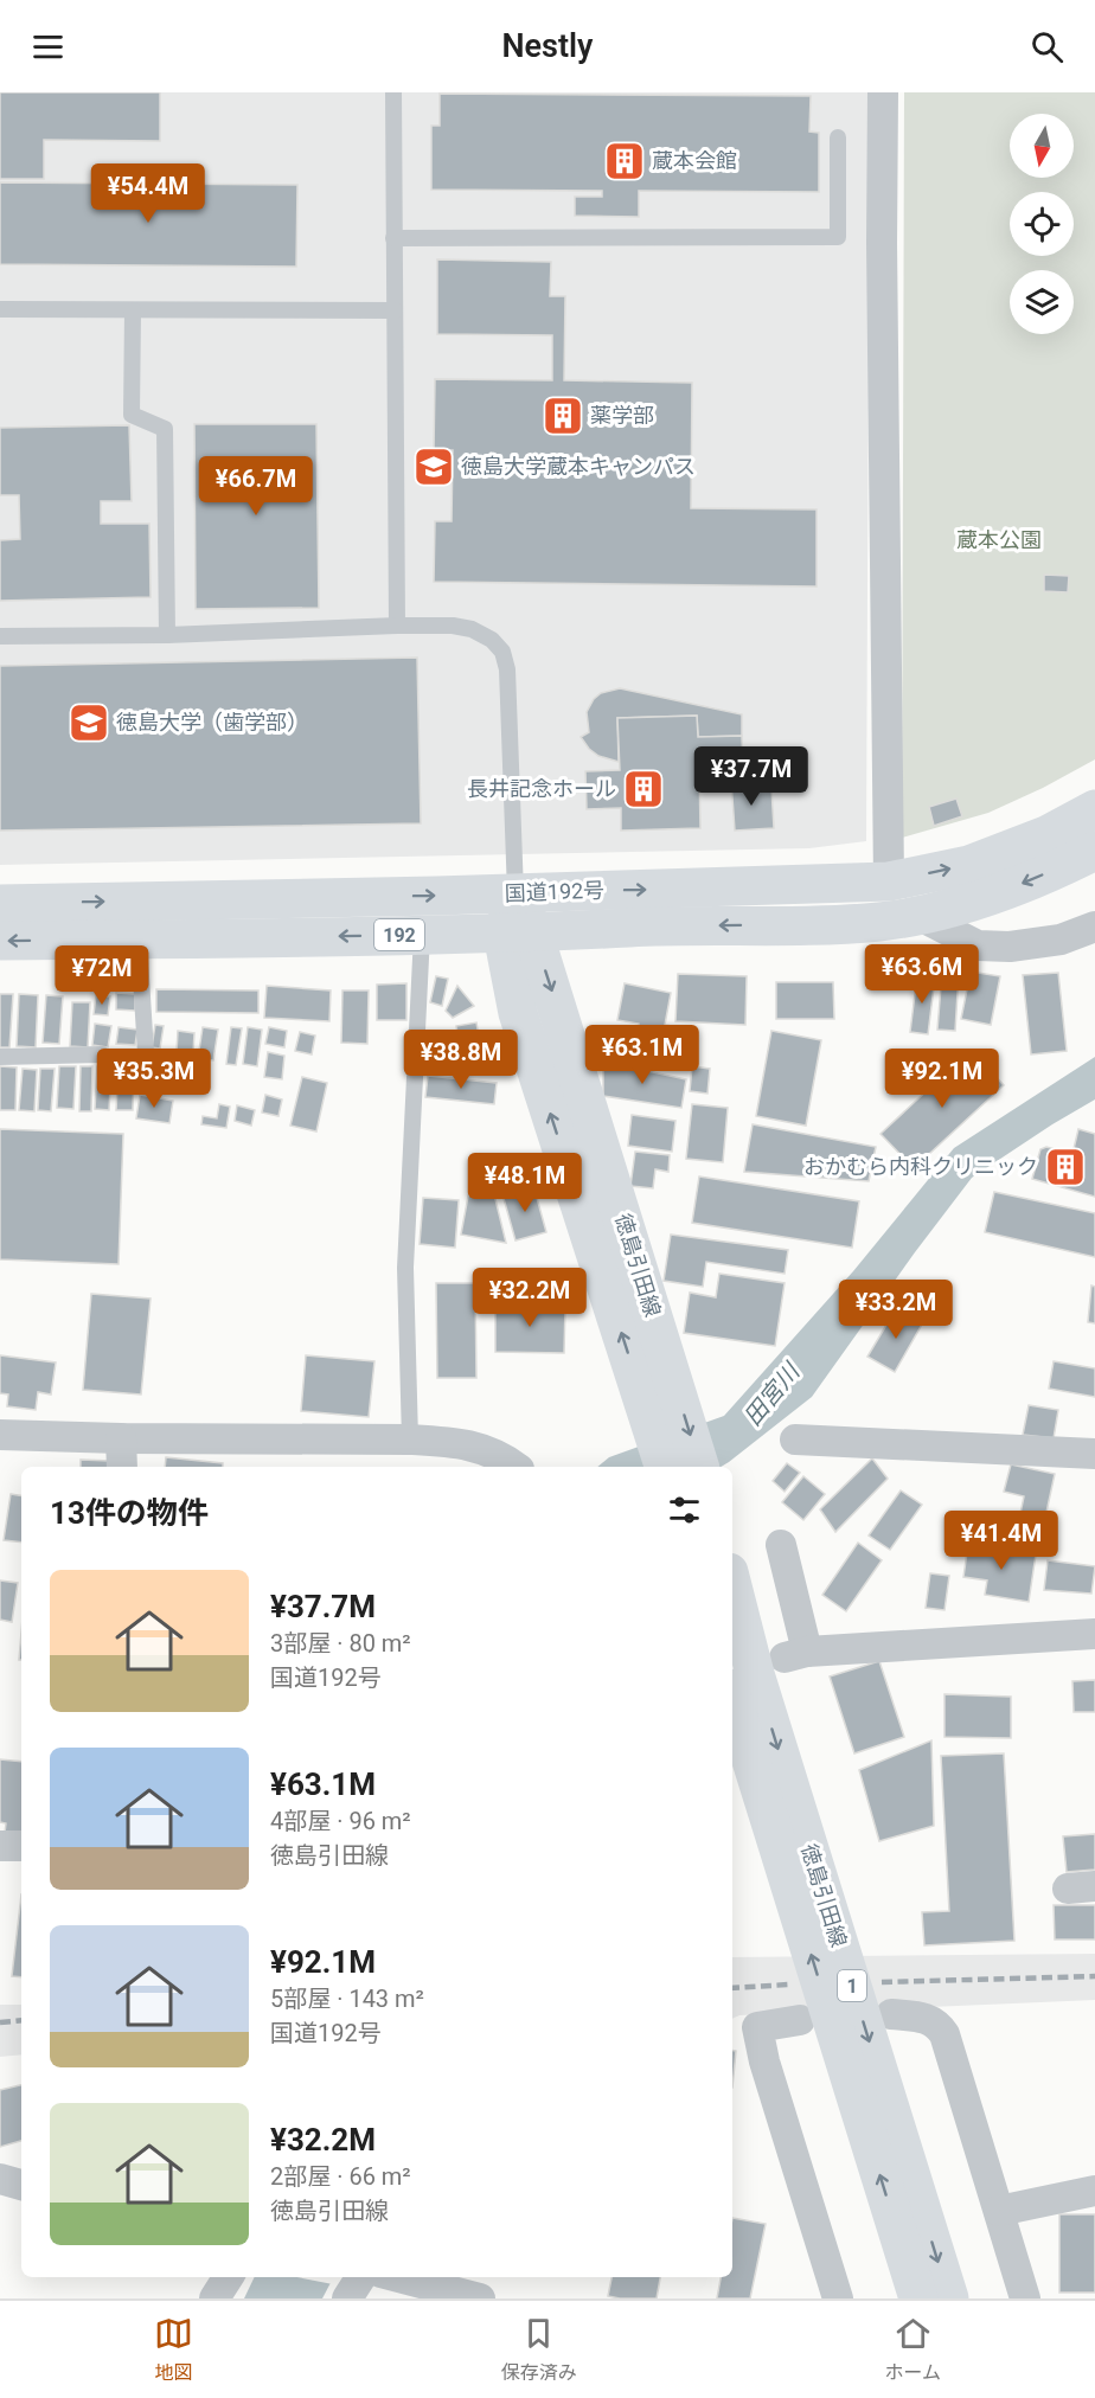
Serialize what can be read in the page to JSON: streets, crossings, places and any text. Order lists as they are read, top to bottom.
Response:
{
  "streets": {
    "main road": [
      "国道192号",
      "192",
      "徳島引田線",
      "1"
    ]
  },
  "crossings": [
    ["国道192号", "徳島引田線"]
  ],
  "water": ["田宮川"],
  "parks": ["蔵本公園"],
  "places": {
    "building": [
      "蔵本会館",
      "薬学部",
      "長井記念ホール",
      "おかむら内科クリニック"
    ],
    "school or university": ["徳島大学蔵本キャンパス", "徳島大学（歯学部）"]
  },
  "north": "bottom",
  "page": {
    "header": "Nestly",
    "price": [
      "¥54.4M",
      "¥66.7M",
      "¥37.7M",
      "¥63.6M",
      "¥72M",
      "¥63.1M",
      "¥38.8M",
      "¥35.3M",
      "¥92.1M",
      "¥48.1M",
      "¥32.2M",
      "¥33.2M",
      "¥41.4M"
    ],
    "heading": "13件の物件",
    "list": [
      {
        "name": "¥37.7M",
        "note": "3部屋 · 80 m² · 国道192号"
      },
      {
        "name": "¥63.1M",
        "note": "4部屋 · 96 m² · 徳島引田線"
      },
      {
        "name": "¥92.1M",
        "note": "5部屋 · 143 m² · 国道192号"
      },
      {
        "name": "¥32.2M",
        "note": "2部屋 · 66 m² · 徳島引田線"
      }
    ],
    "tabs": ["地図", "保存済み", "ホーム"]
  }
}
